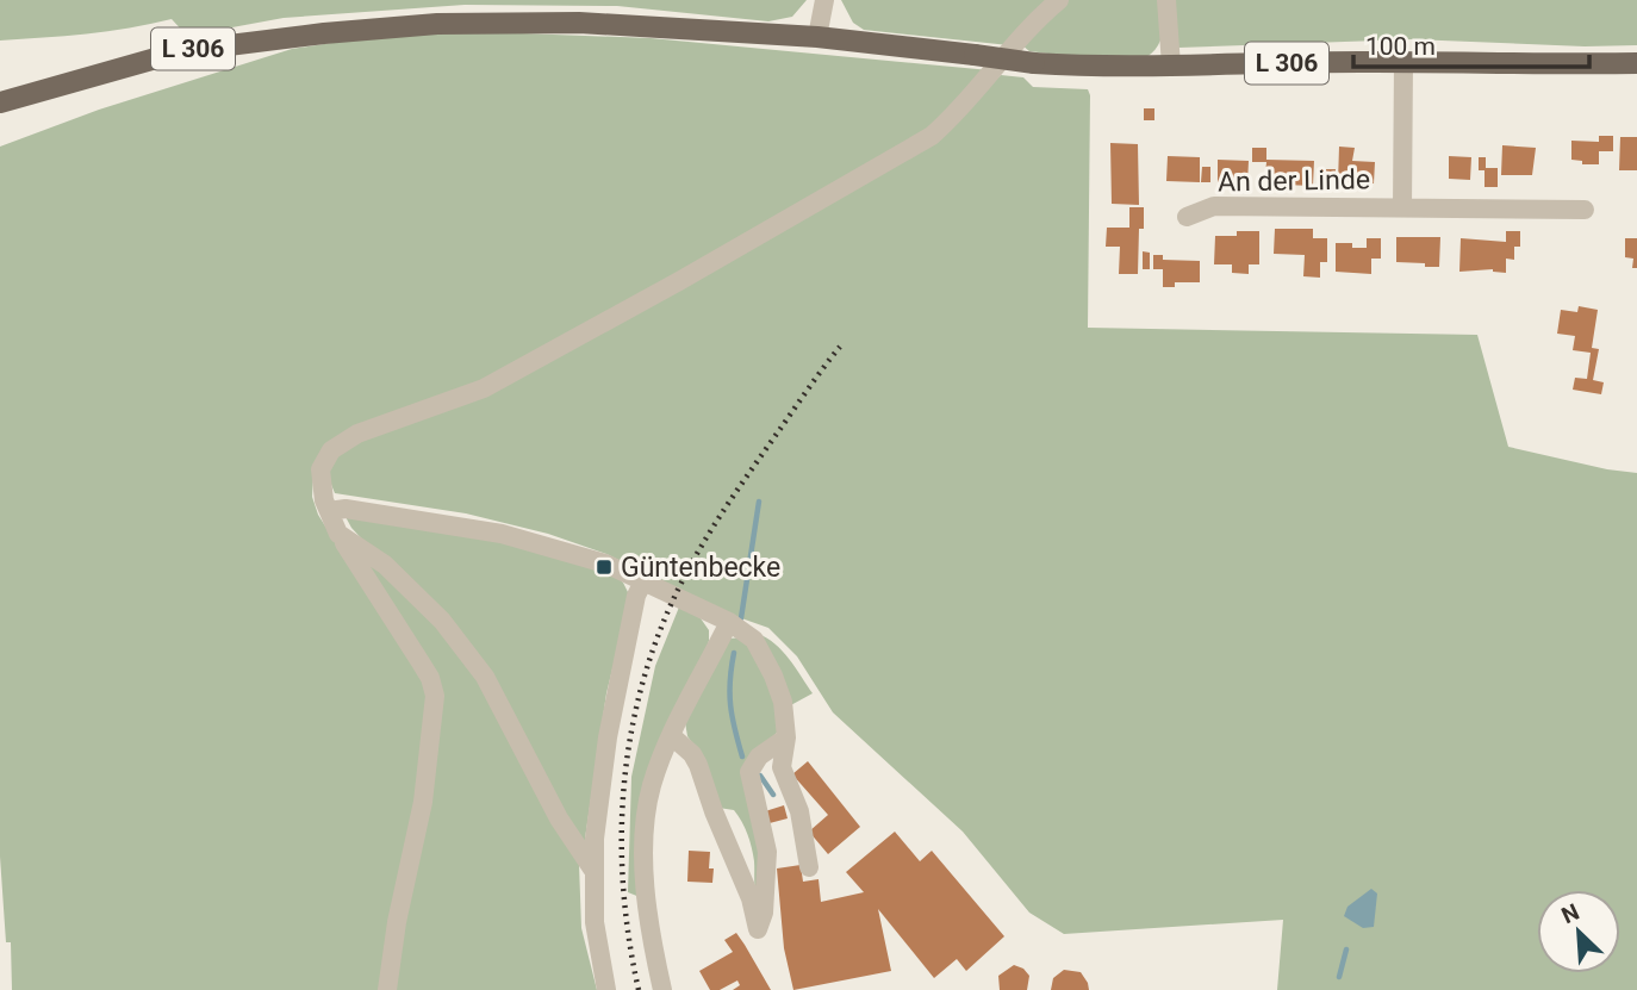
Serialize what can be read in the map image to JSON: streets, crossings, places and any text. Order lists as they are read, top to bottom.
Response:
{
  "streets": {
    "main road": ["L 306"],
    "street": ["An der Linde"]
  },
  "crossings": [
    ["L 306", "An der Linde"]
  ],
  "places": {
    "transit": ["Güntenbecke"]
  },
  "scale_bar": "100 m",
  "north": "top left"
}
